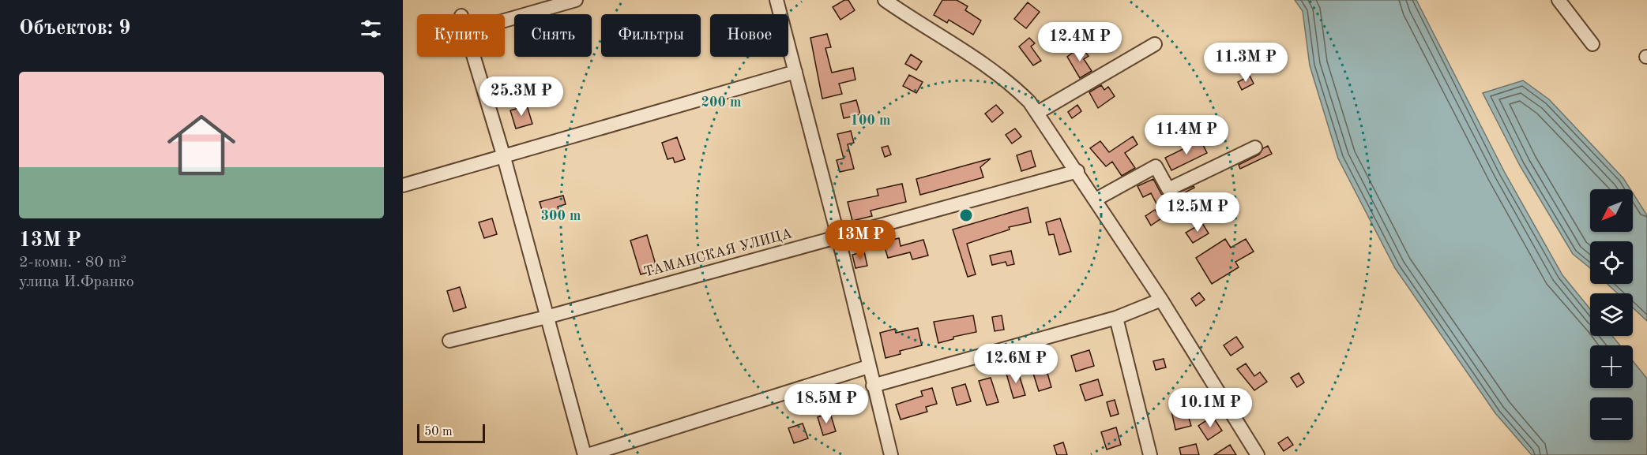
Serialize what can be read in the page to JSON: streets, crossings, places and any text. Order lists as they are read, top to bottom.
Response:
{
  "streets": {
    "street": ["ТАМАНСКАЯ УЛИЦА"]
  },
  "scale_bar": "50 m",
  "north": "bottom left",
  "page": {
    "heading": "Объектов: 9",
    "chip": [
      "Купить",
      "Снять",
      "Фильтры",
      "Новое"
    ],
    "price": [
      "12.4M ₽",
      "11.3M ₽",
      "25.3M ₽",
      "11.4M ₽",
      "12.5M ₽",
      "13M ₽",
      "12.6M ₽",
      "18.5M ₽",
      "10.1M ₽"
    ],
    "list": [
      {
        "name": "13M ₽",
        "note": "2-комн. · 80 m² · улица И.Франко"
      }
    ],
    "map_buttons": ["+", "−"],
    "scale": "50 m"
  },
  "rings": ["200 m", "100 m", "300 m"]
}
